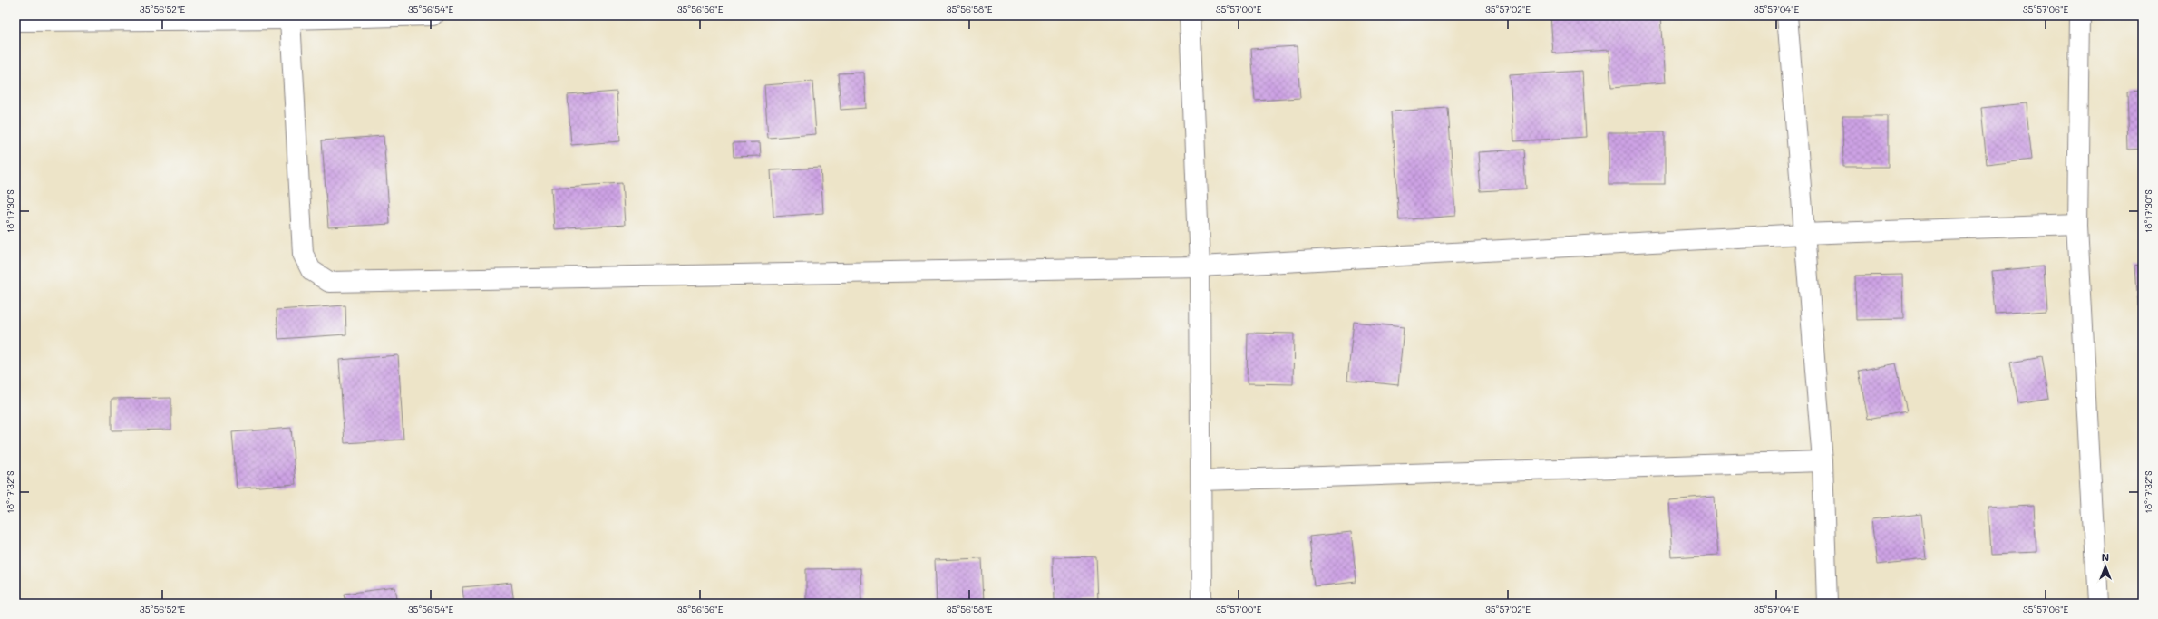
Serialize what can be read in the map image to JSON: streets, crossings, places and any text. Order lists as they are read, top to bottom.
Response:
{
  "north": "top",
  "coordinates": [
    "35°56'52\"E",
    "35°56'54\"E",
    "35°56'56\"E",
    "35°56'58\"E",
    "35°57'00\"E",
    "35°57'02\"E",
    "35°57'04\"E",
    "35°57'06\"E",
    "18°17'30\"S",
    "18°17'32\"S"
  ]
}
